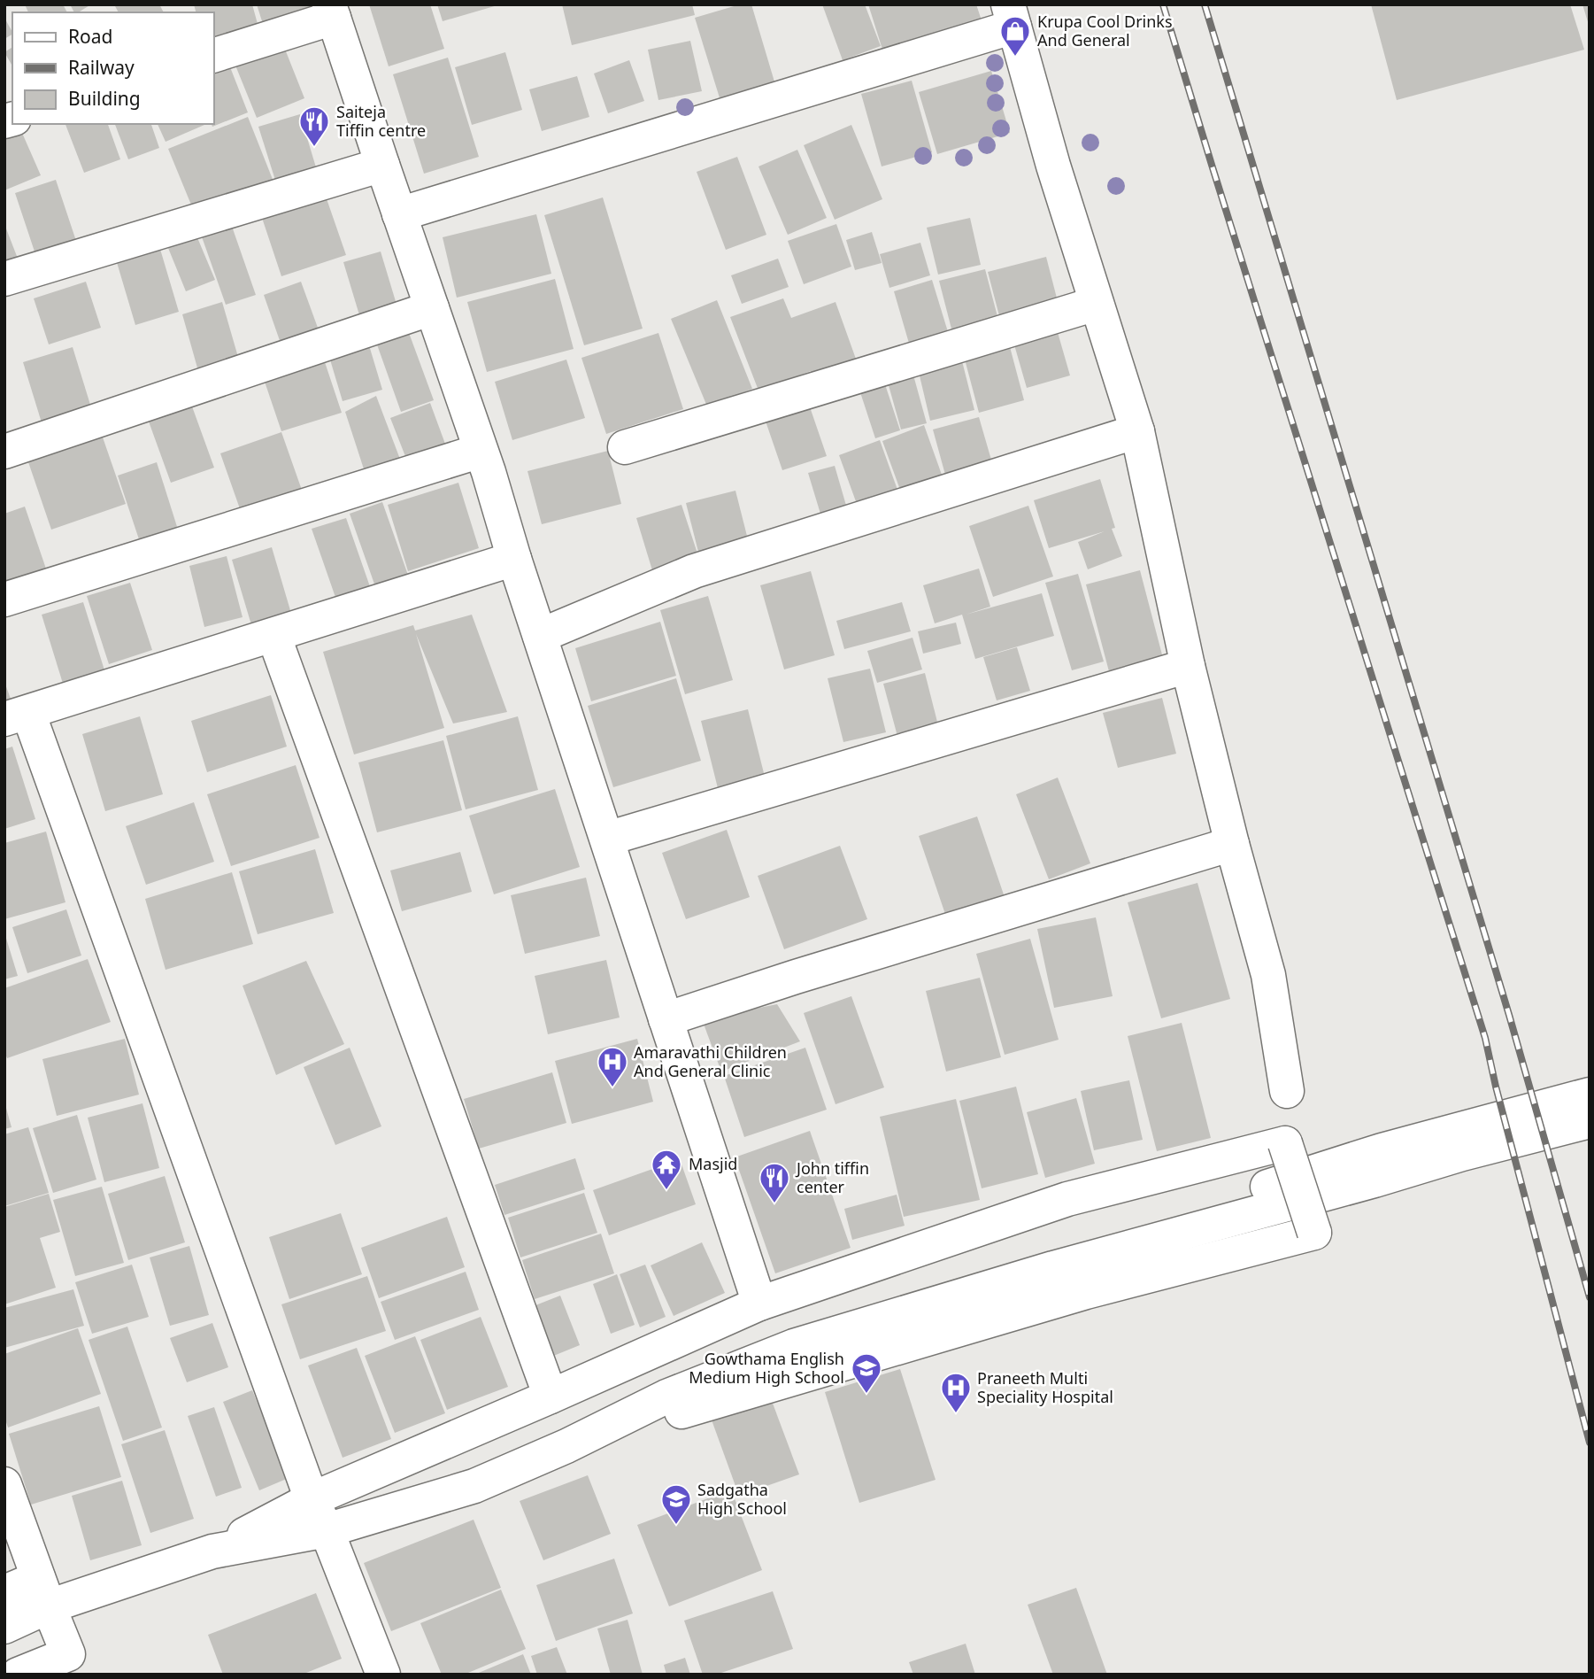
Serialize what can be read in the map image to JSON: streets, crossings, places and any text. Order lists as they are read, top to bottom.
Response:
{
  "places": {
    "shop": ["Krupa Cool Drinks And General"],
    "restaurant": ["Saiteja Tiffin centre", "John tiffin center"],
    "hospital": ["Amaravathi Children And General Clinic", "Praneeth Multi Speciality Hospital"],
    "temple": ["Masjid"],
    "school or university": ["Gowthama English Medium High School", "Sadgatha High School"]
  },
  "legend": ["Road", "Railway", "Building"]
}
